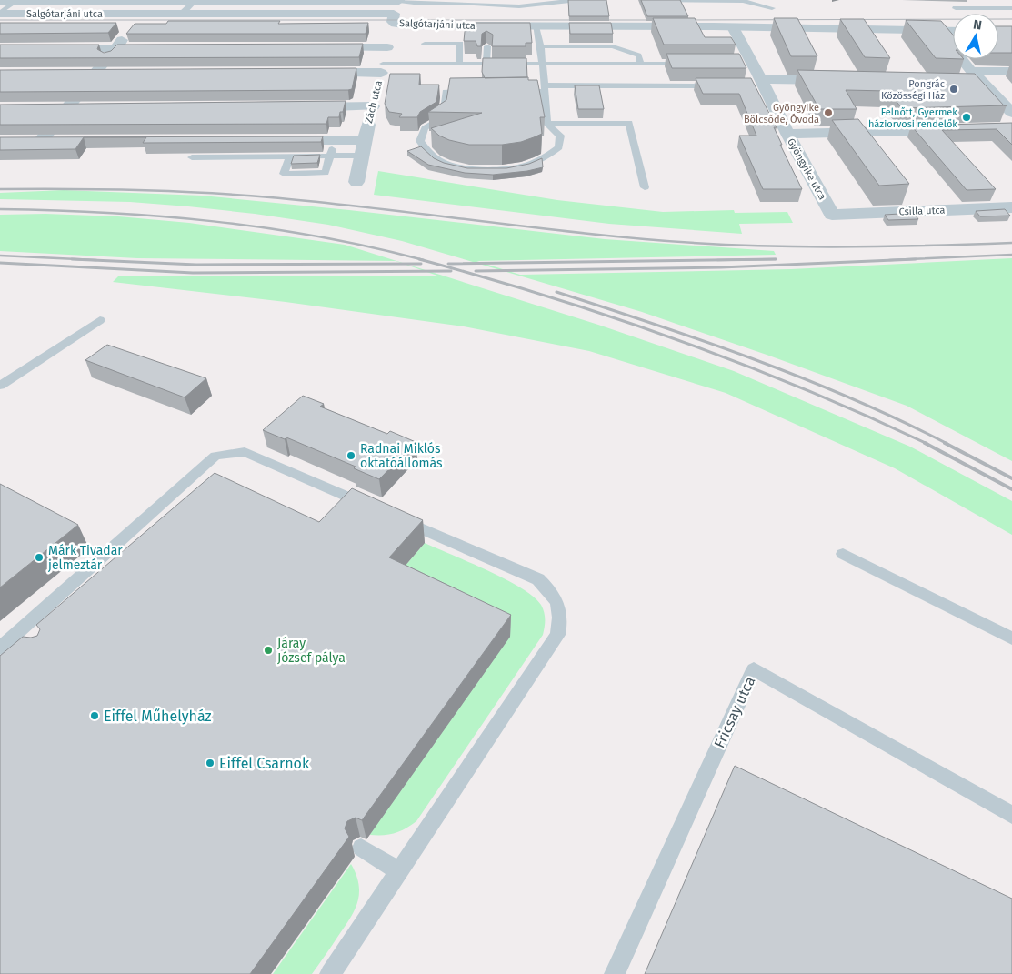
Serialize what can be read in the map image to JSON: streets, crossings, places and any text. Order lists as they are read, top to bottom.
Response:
{
  "streets": {
    "street": [
      "Salgótarjáni utca",
      "Zách utca",
      "Gyöngyike utca",
      "Csilla utca"
    ],
    "lane": ["Fricsay utca"]
  },
  "crossings": [
    ["Salgótarjáni utca", "Zách utca"],
    ["Salgótarjáni utca", "Gyöngyike utca"],
    ["Gyöngyike utca", "Csilla utca"]
  ],
  "places": [
    "Pongrác Közösségi Ház",
    "Gyöngyike Bölcsőde, Óvoda",
    "Felnőtt, Gyermek háziorvosi rendelők",
    "Radnai Miklós oktatóállomás",
    "Márk Tivadar jelmeztár",
    "Járay József pálya",
    "Eiffel Műhelyház",
    "Eiffel Csarnok"
  ],
  "north": "top"
}
